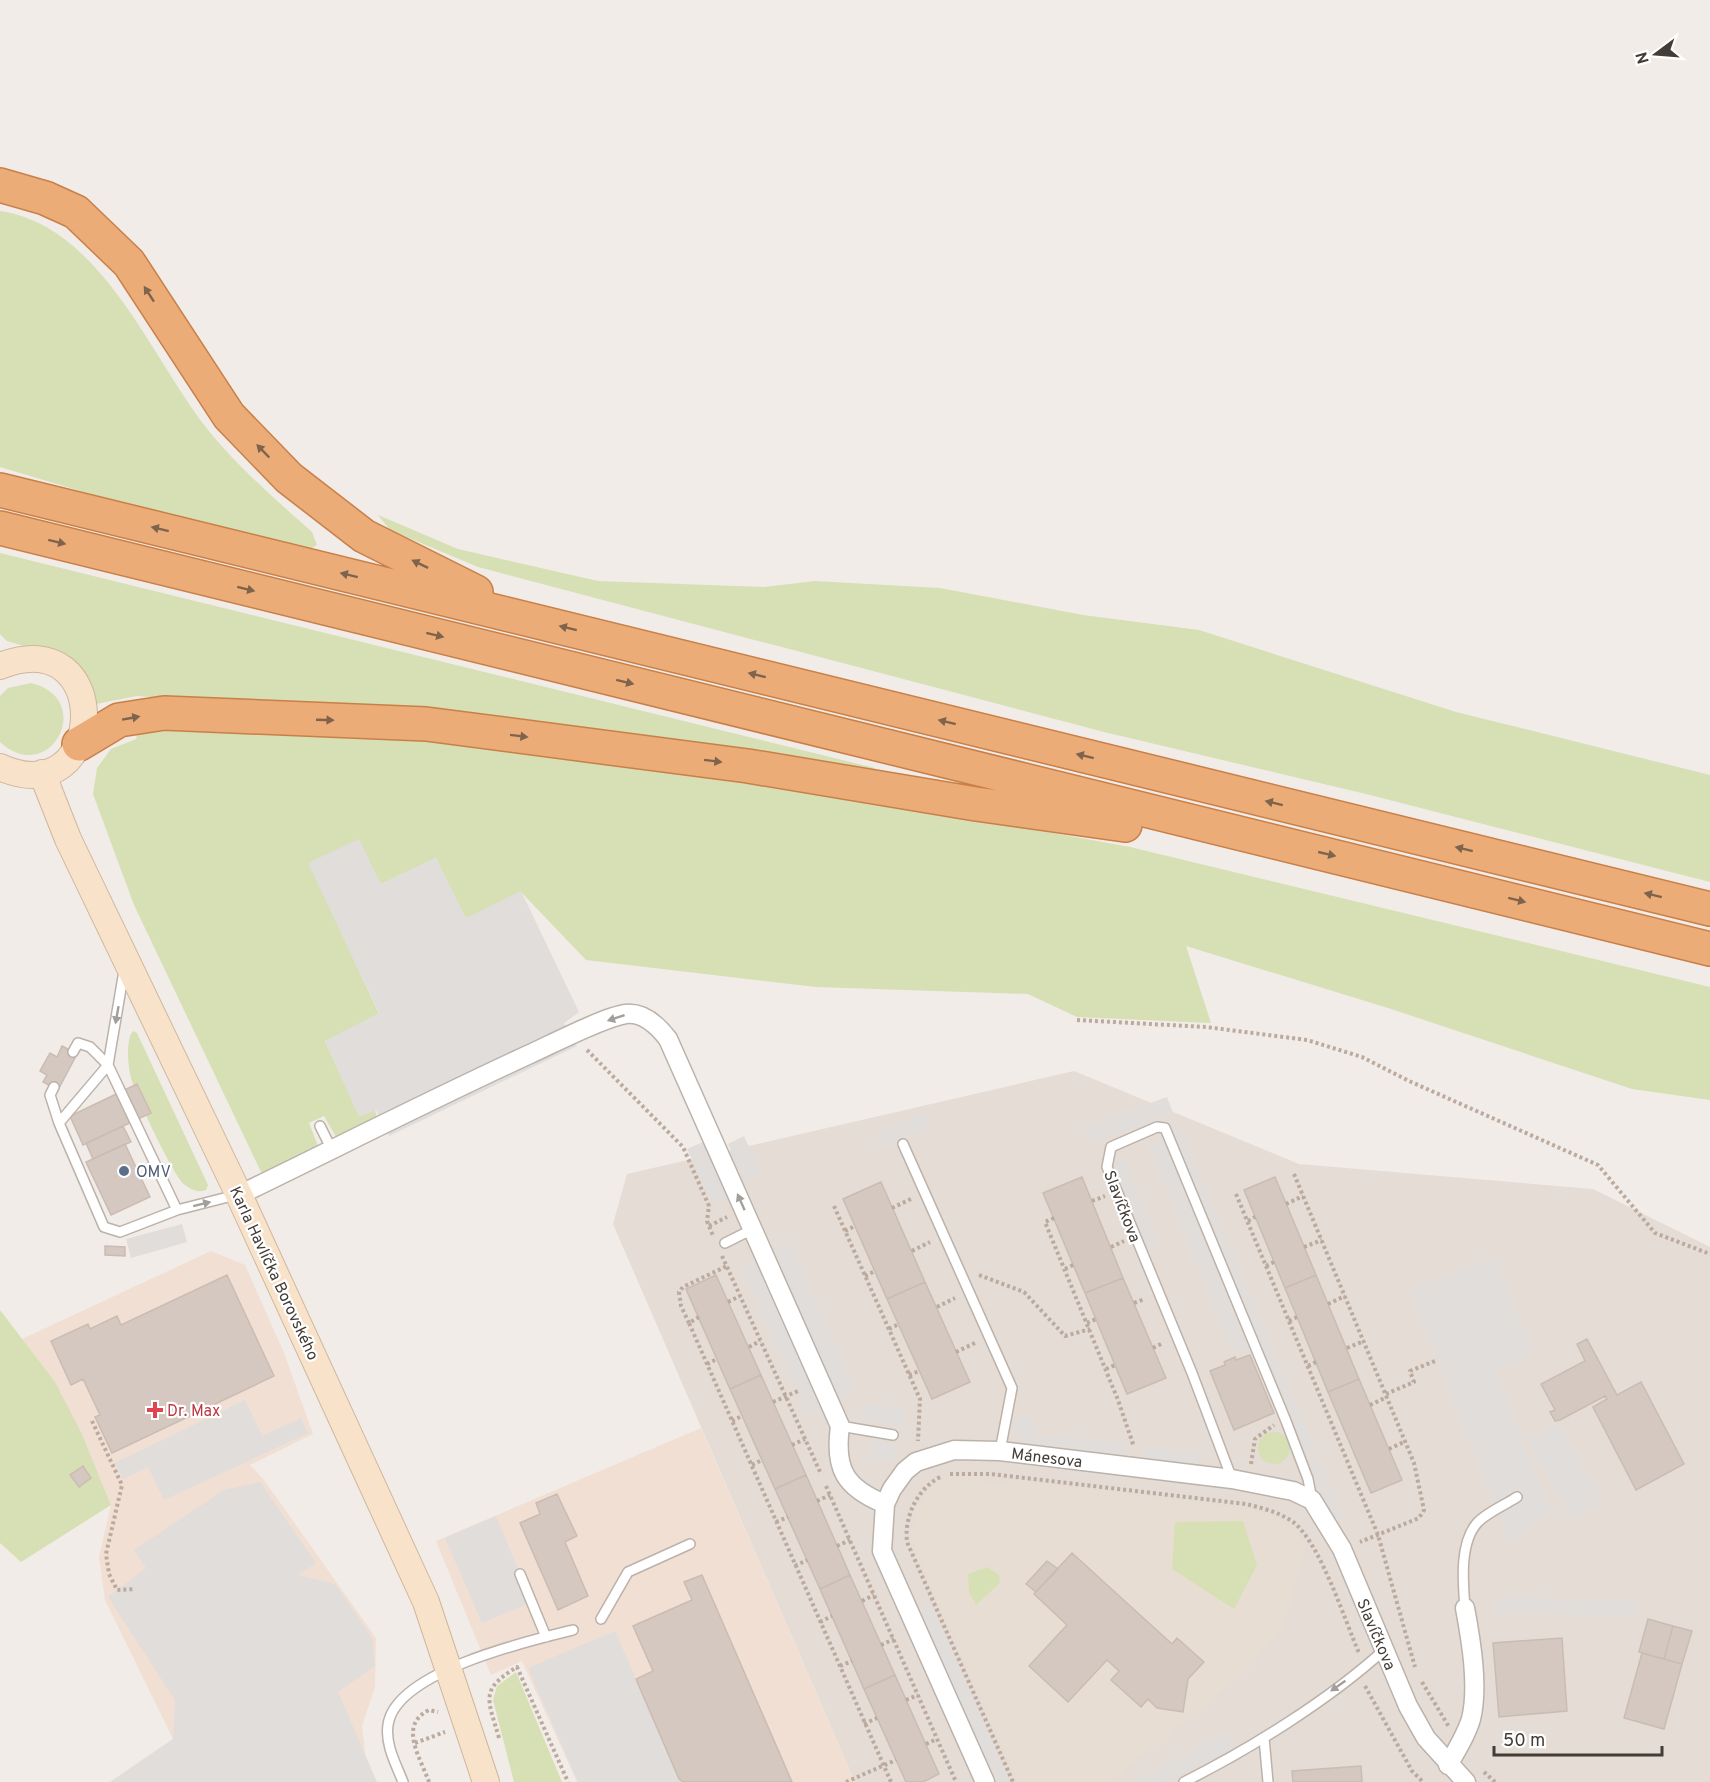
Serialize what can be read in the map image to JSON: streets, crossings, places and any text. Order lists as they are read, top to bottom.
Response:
{
  "streets": {
    "street": ["Slavíčkova", "Karla Havlíčka Borovského", "Mánesova"]
  },
  "crossings": [
    ["Slavíčkova", "Mánesova"]
  ],
  "places": {
    "other": ["OMV"],
    "health": ["Dr. Max"]
  },
  "scale_bar": "50 m",
  "north": "left"
}
